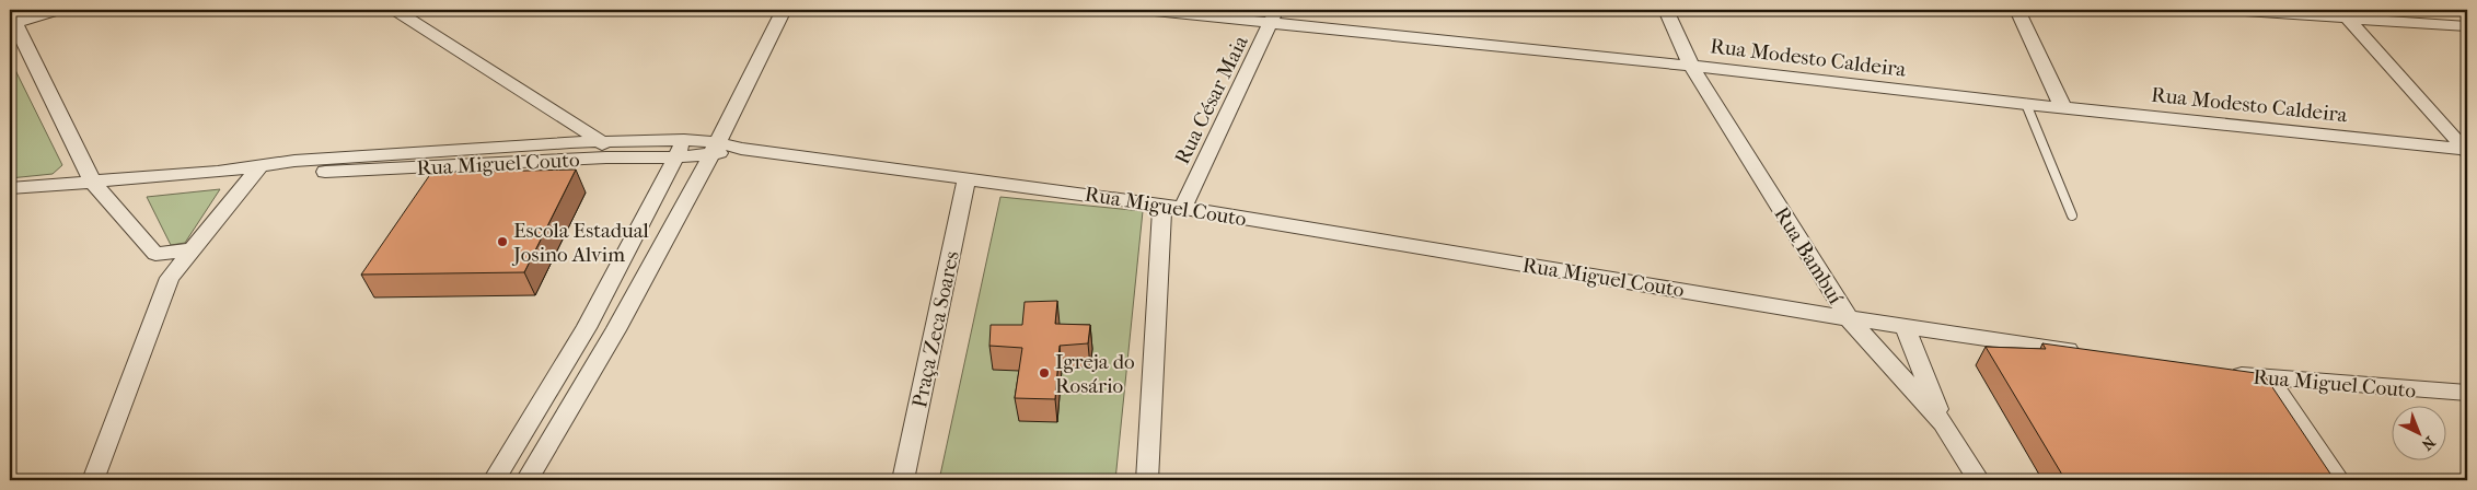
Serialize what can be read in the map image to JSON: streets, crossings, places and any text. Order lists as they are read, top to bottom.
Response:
{
  "streets": {
    "street": [
      "Rua Modesto Caldeira",
      "Rua César Maia",
      "Rua Miguel Couto",
      "Rua Bambuí",
      "Praça Zeca Soares"
    ]
  },
  "crossings": [
    ["Rua Modesto Caldeira", "Rua César Maia"],
    ["Rua Modesto Caldeira", "Rua Bambuí"],
    ["Rua César Maia", "Rua Miguel Couto"],
    ["Rua Miguel Couto", "Rua Bambuí"],
    ["Rua Miguel Couto", "Praça Zeca Soares"]
  ],
  "places": ["Escola Estadual Josino Alvim", "Igreja do Rosário"],
  "north": "bottom right"
}
